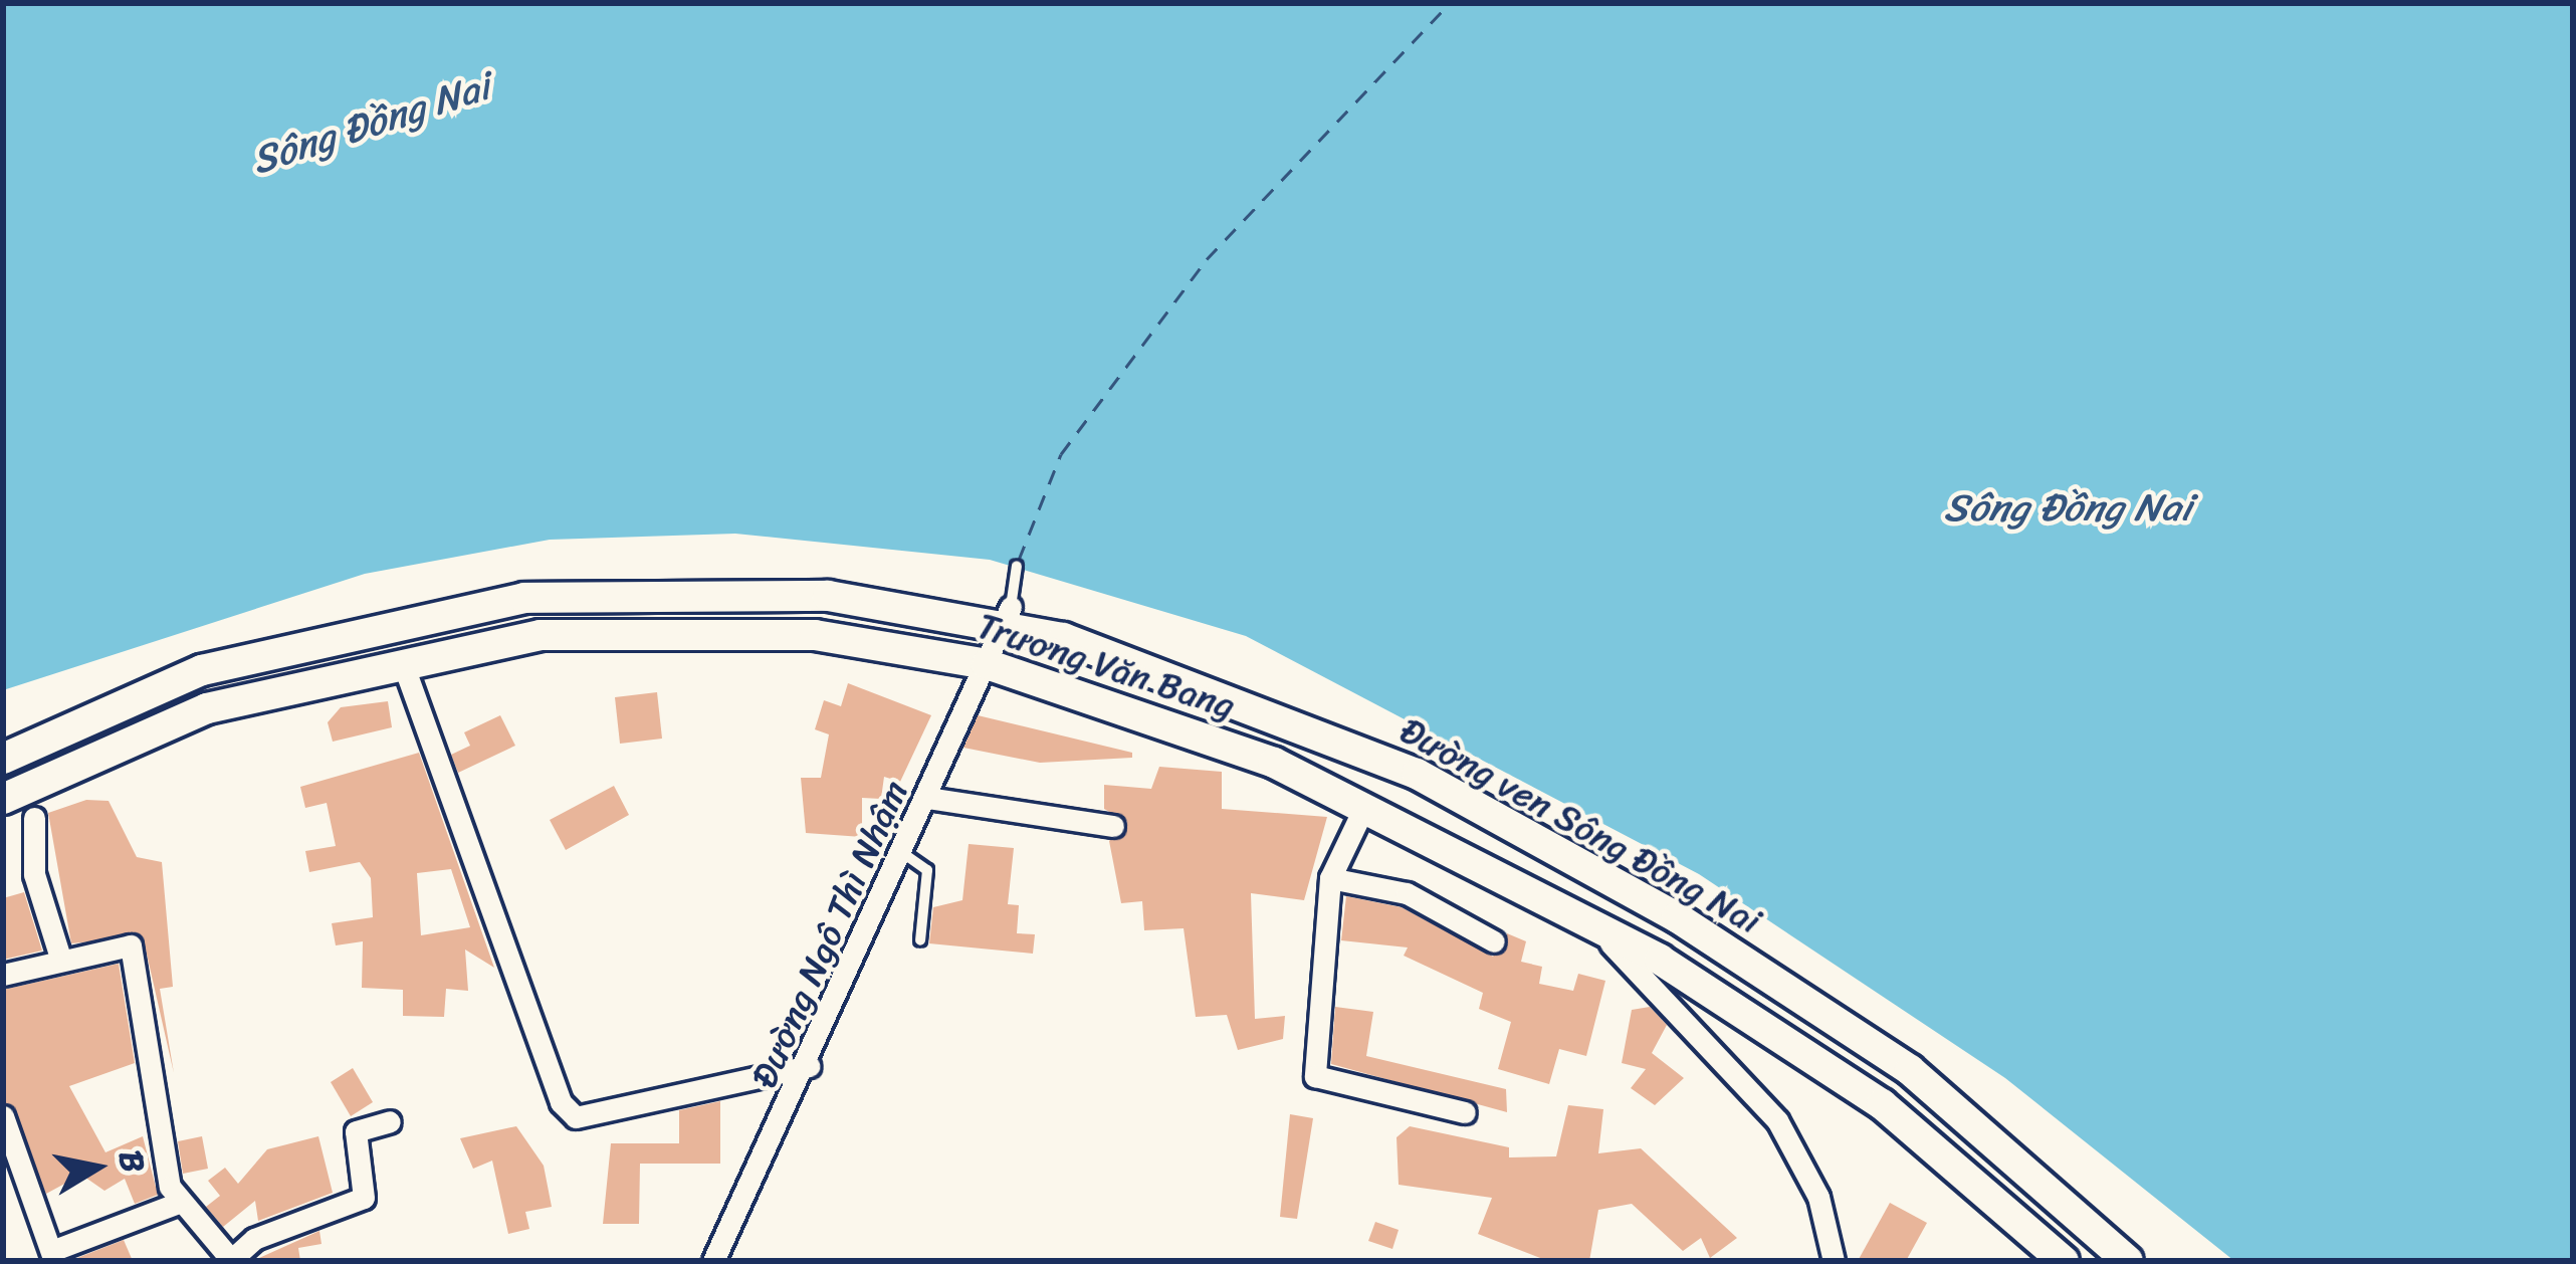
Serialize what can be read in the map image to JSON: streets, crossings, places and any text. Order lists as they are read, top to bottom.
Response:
{
  "streets": {
    "main road": ["Trương Văn Bang", "Đường ven Sông Đồng Nai"],
    "street": ["Đường Ngô Thì Nhậm"]
  },
  "crossings": [
    ["Trương Văn Bang", "Đường Ngô Thì Nhậm"],
    ["Đường ven Sông Đồng Nai", "Đường Ngô Thì Nhậm"]
  ],
  "water": ["Sông Đồng Nai"],
  "north": "right"
}
